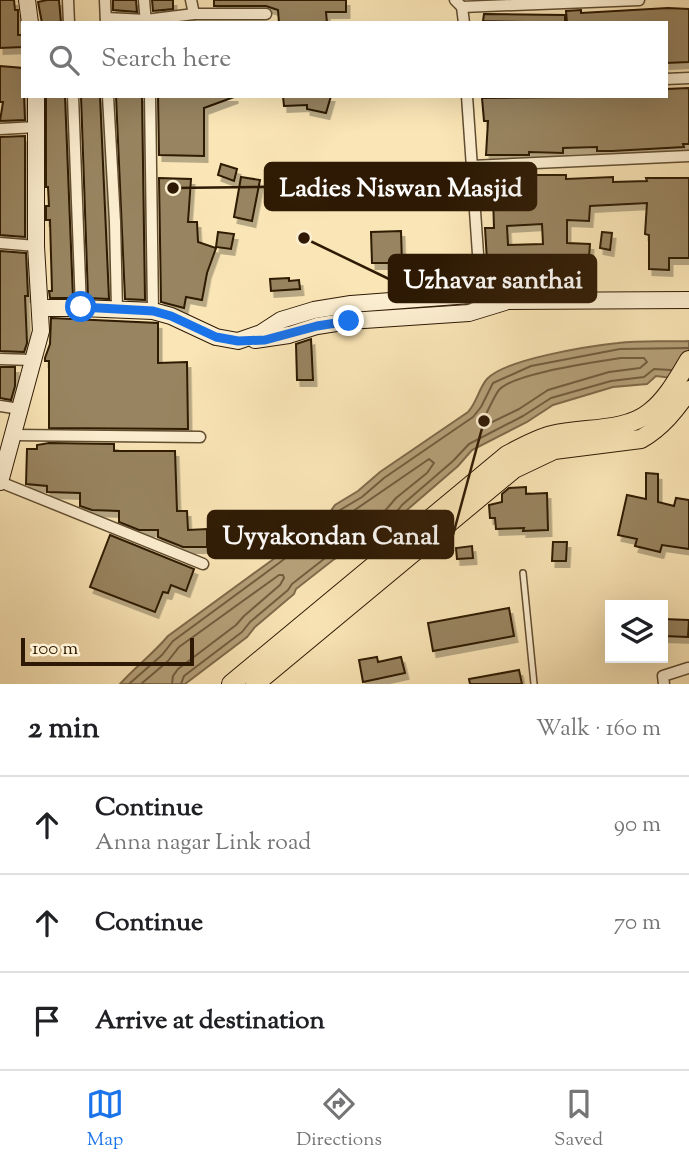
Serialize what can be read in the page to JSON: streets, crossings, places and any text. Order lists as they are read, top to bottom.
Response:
{
  "places": ["Ladies Niswan Masjid", "Uzhavar santhai", "Uyyakondan Canal"],
  "scale_bar": "100 m",
  "page": {
    "search": "Search here",
    "scale": "100 m",
    "heading": ["2 min", "Walk · 160 m"],
    "list": [
      ["Continue", "Anna nagar Link road", "90 m"],
      ["Continue", "70 m"],
      "Arrive at destination"
    ],
    "nav": ["Map", "Directions", "Saved"]
  }
}
